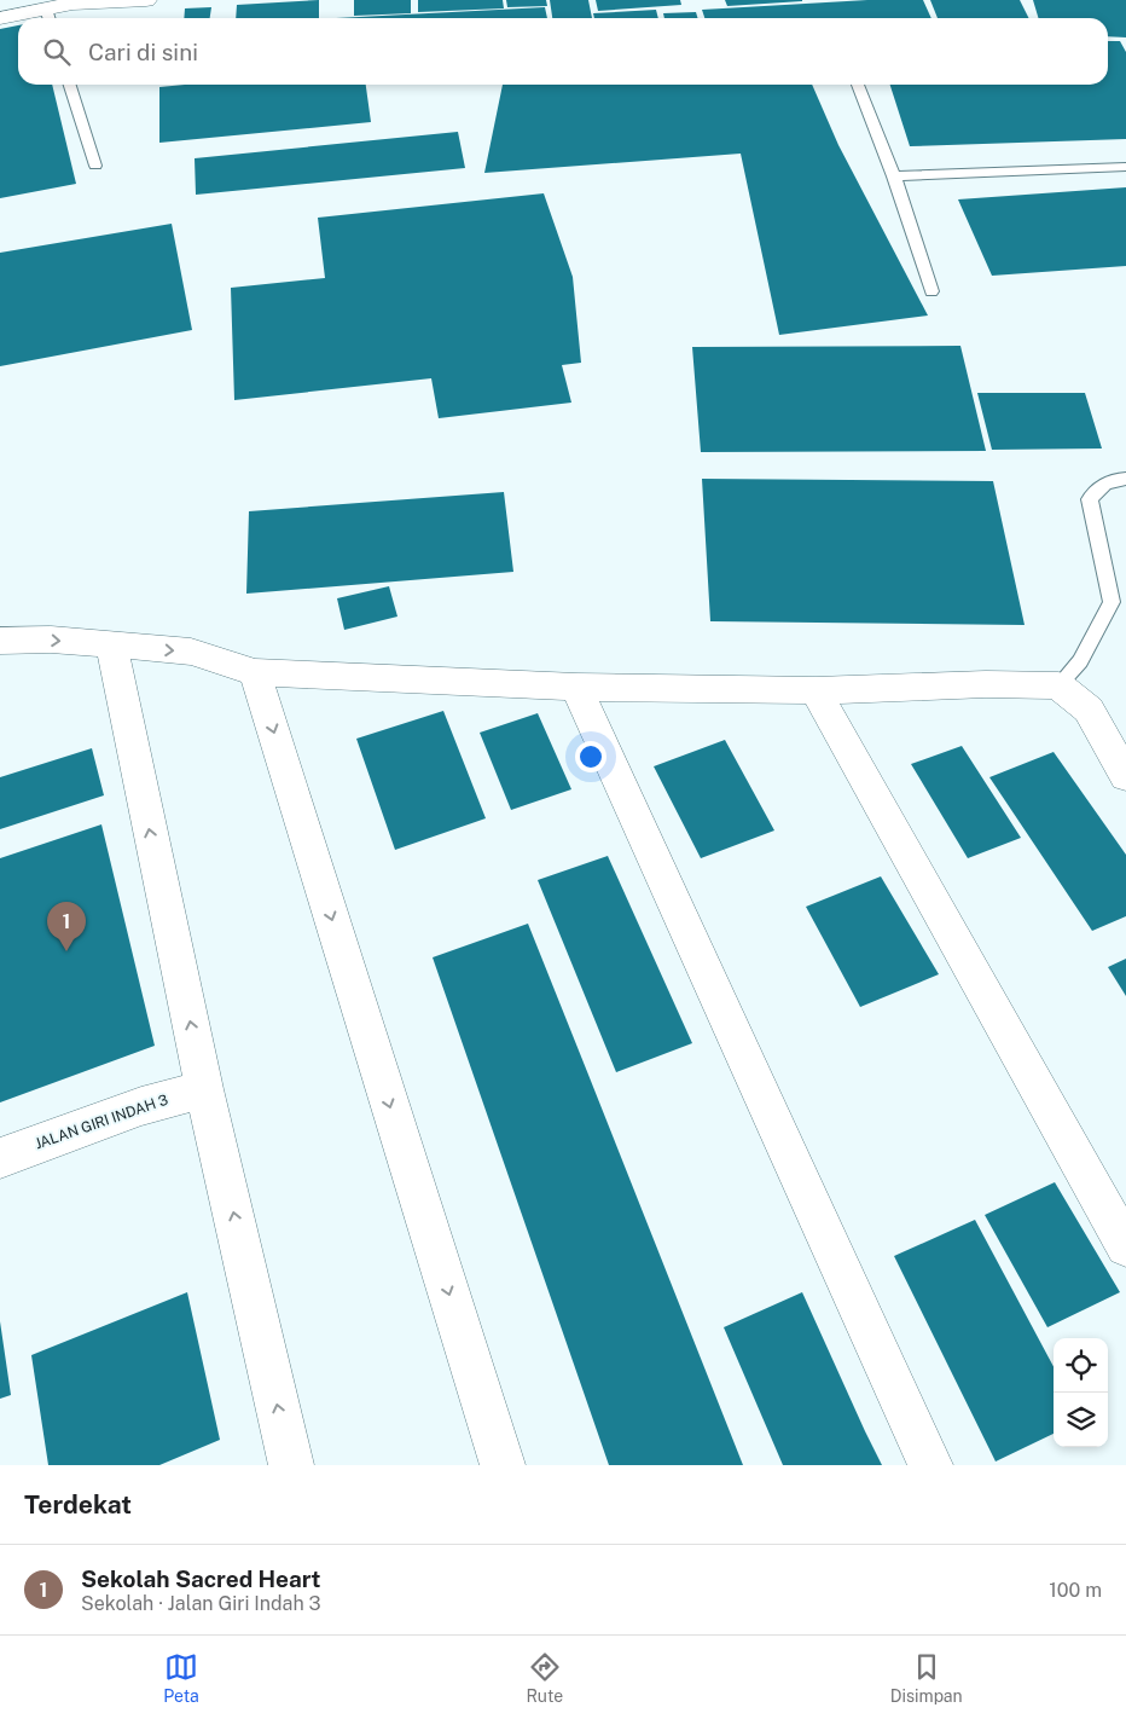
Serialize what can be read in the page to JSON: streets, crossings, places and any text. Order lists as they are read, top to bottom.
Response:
{
  "streets": {
    "street": ["JALAN GIRI INDAH 3"]
  },
  "page": {
    "search": "Cari di sini",
    "pins": "1",
    "heading": "Terdekat",
    "list": [
      {
        "mark": "1",
        "name": "Sekolah Sacred Heart",
        "note": "Sekolah · Jalan Giri Indah 3",
        "value": "100 m"
      }
    ],
    "nav": ["Peta", "Rute", "Disimpan"]
  }
}
